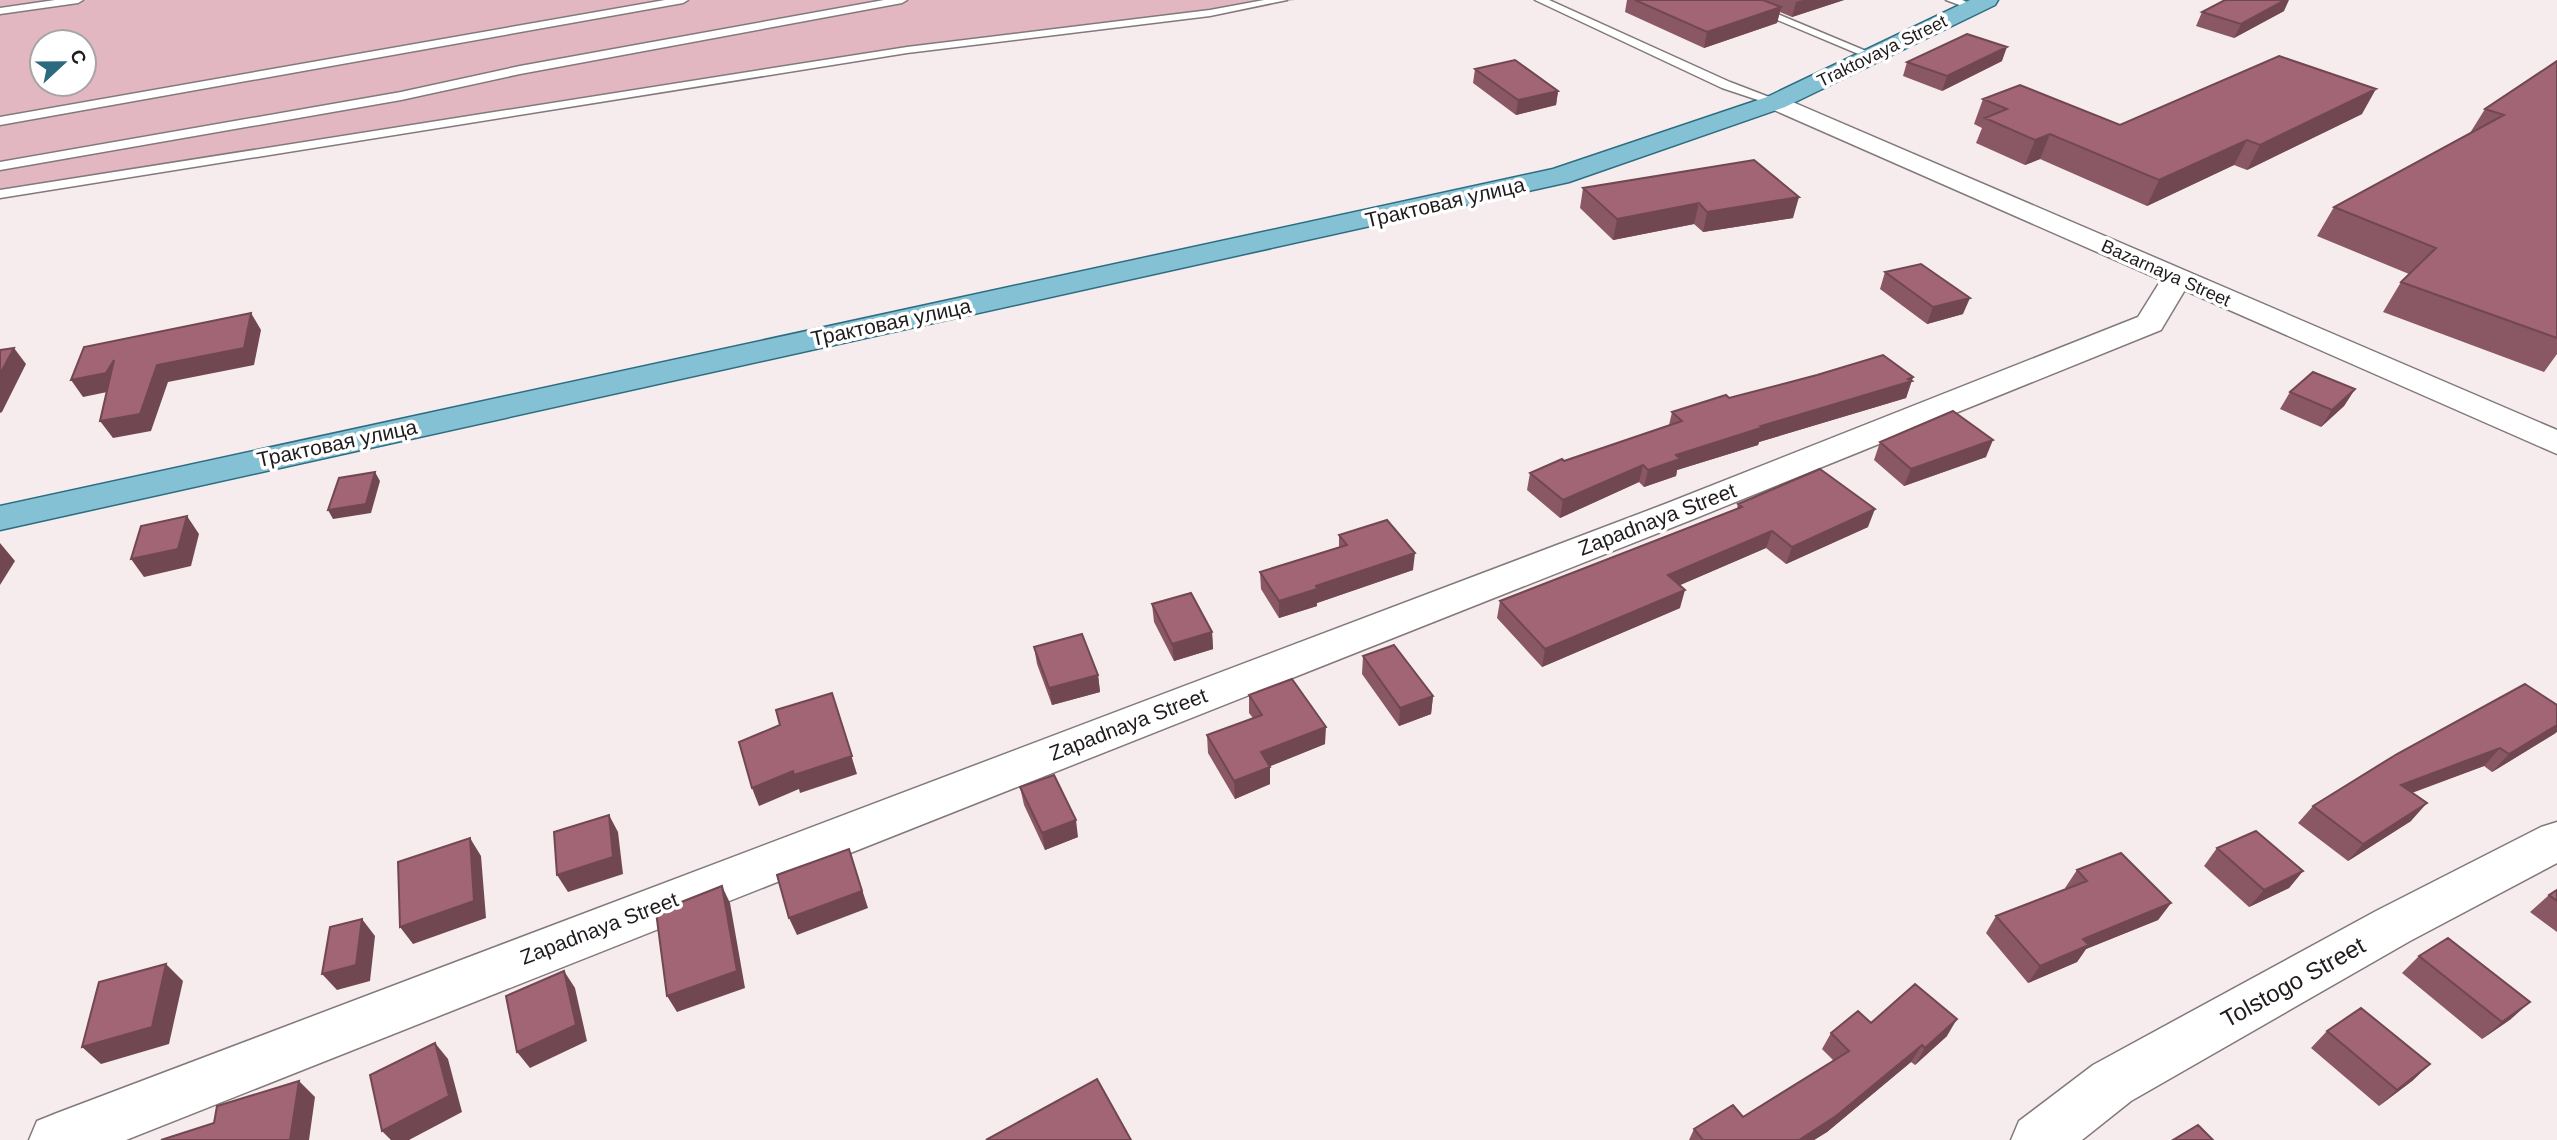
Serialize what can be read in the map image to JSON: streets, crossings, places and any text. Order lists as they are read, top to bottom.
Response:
{
  "streets": {
    "main road": ["Traktovaya Street", "Трактовая улица"],
    "street": ["Bazarnaya Street", "Zapadnaya Street", "Tolstogo Street"]
  },
  "crossings": [
    ["Traktovaya Street", "Трактовая улица"],
    ["Traktovaya Street", "Bazarnaya Street"],
    ["Трактовая улица", "Bazarnaya Street"],
    ["Bazarnaya Street", "Zapadnaya Street"]
  ],
  "north": "right"
}
